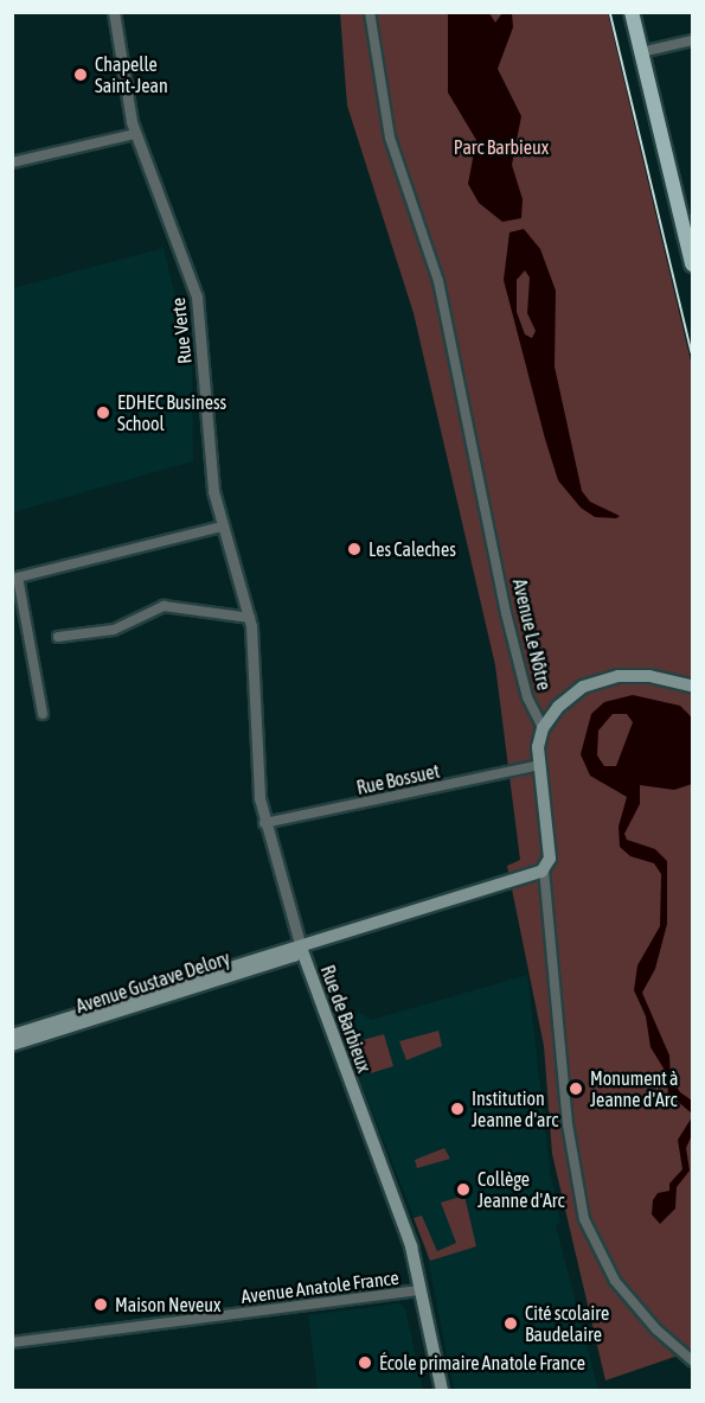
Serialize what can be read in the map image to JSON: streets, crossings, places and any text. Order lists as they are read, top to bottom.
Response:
{
  "streets": {
    "main road": ["Avenue Le Nôtre", "Avenue Gustave Delory", "Rue de Barbieux"],
    "street": ["Rue Verte", "Rue Bossuet", "Avenue Anatole France"]
  },
  "crossings": [
    ["Rue Verte", "Rue de Barbieux"],
    ["Avenue Le Nôtre", "Rue Bossuet"],
    ["Avenue Le Nôtre", "Avenue Gustave Delory"],
    ["Rue Bossuet", "Rue de Barbieux"],
    ["Avenue Gustave Delory", "Rue de Barbieux"],
    ["Rue de Barbieux", "Avenue Anatole France"]
  ],
  "parks": ["Parc Barbieux"],
  "places": [
    "Chapelle Saint-Jean",
    "EDHEC Business School",
    "Les Caleches",
    "Monument à Jeanne d'Arc",
    "Institution Jeanne d'arc",
    "Collège Jeanne d'Arc",
    "Maison Neveux",
    "Cité scolaire Baudelaire",
    "École primaire Anatole France"
  ]
}
